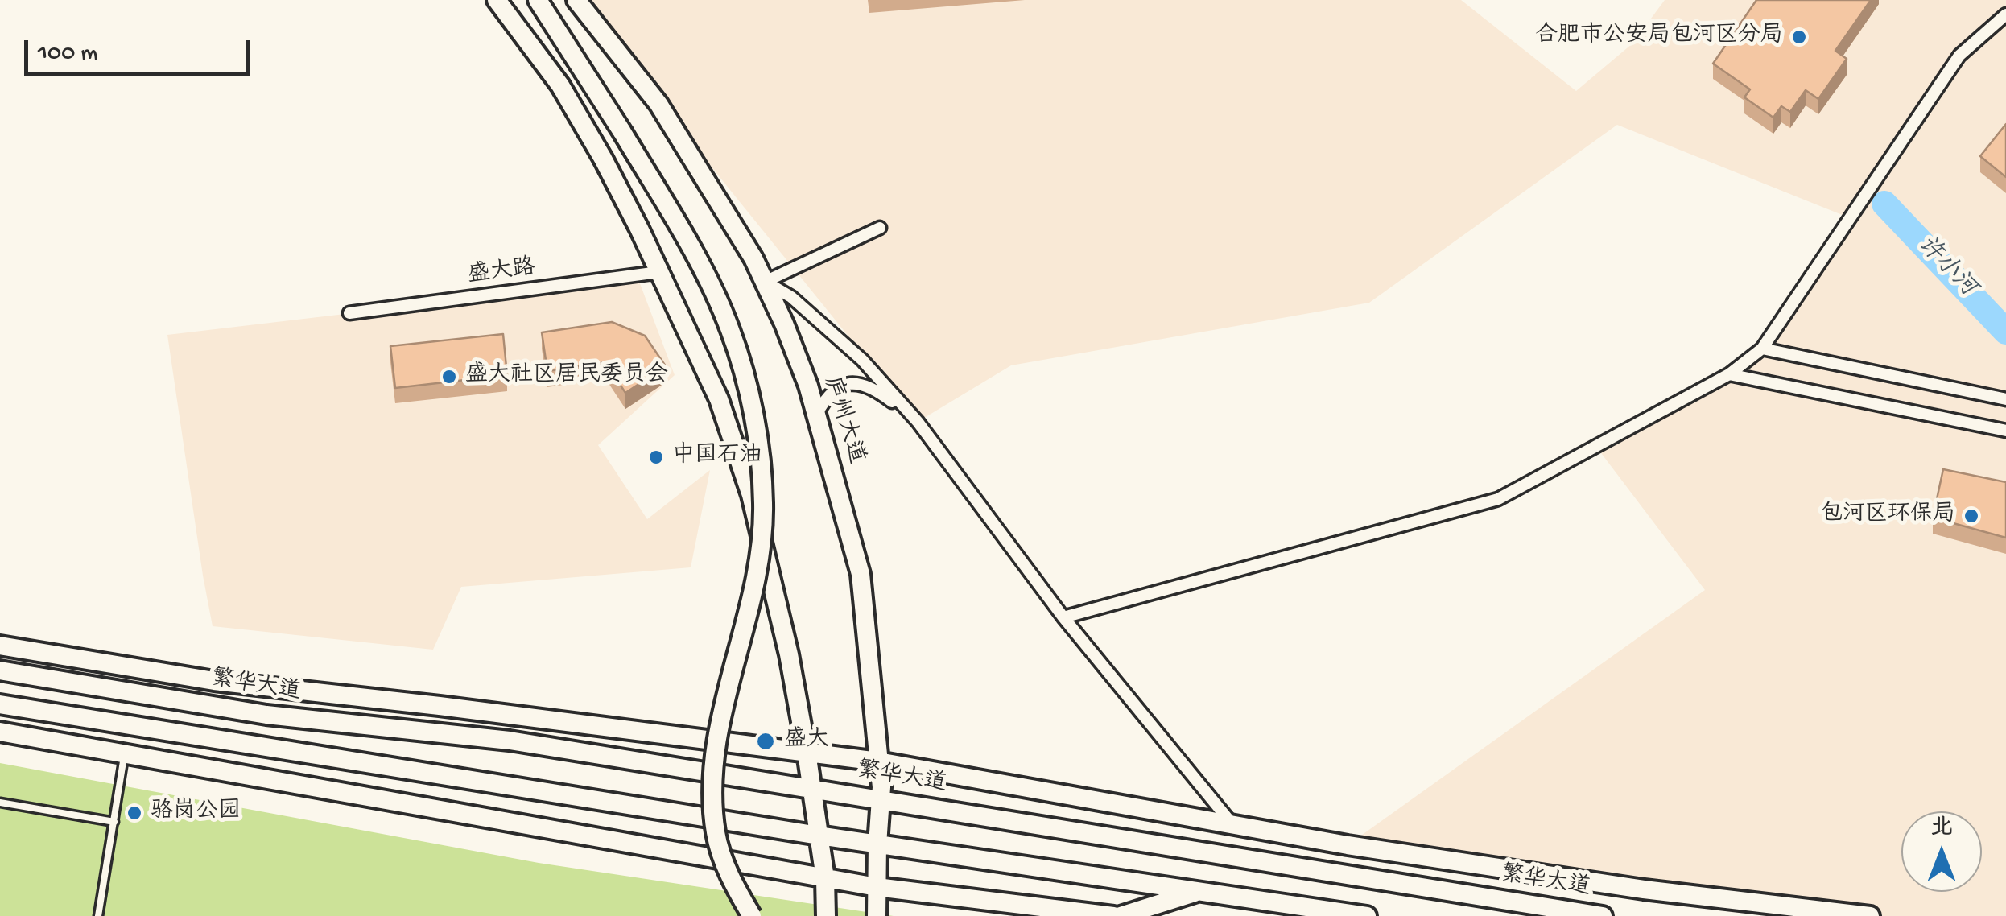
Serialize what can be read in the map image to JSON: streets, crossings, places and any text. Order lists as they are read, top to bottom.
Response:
{
  "streets": {
    "main road": ["庐州大道", "繁华大道"],
    "street": ["盛大路"]
  },
  "crossings": [
    ["庐州大道", "繁华大道"]
  ],
  "water": ["许小河"],
  "places": [
    "合肥市公安局包河区分局",
    "盛大社区居民委员会",
    "中国石油",
    "包河区环保局",
    "盛大",
    "骆岗公园"
  ],
  "scale_bar": "100 m",
  "north": "top"
}
